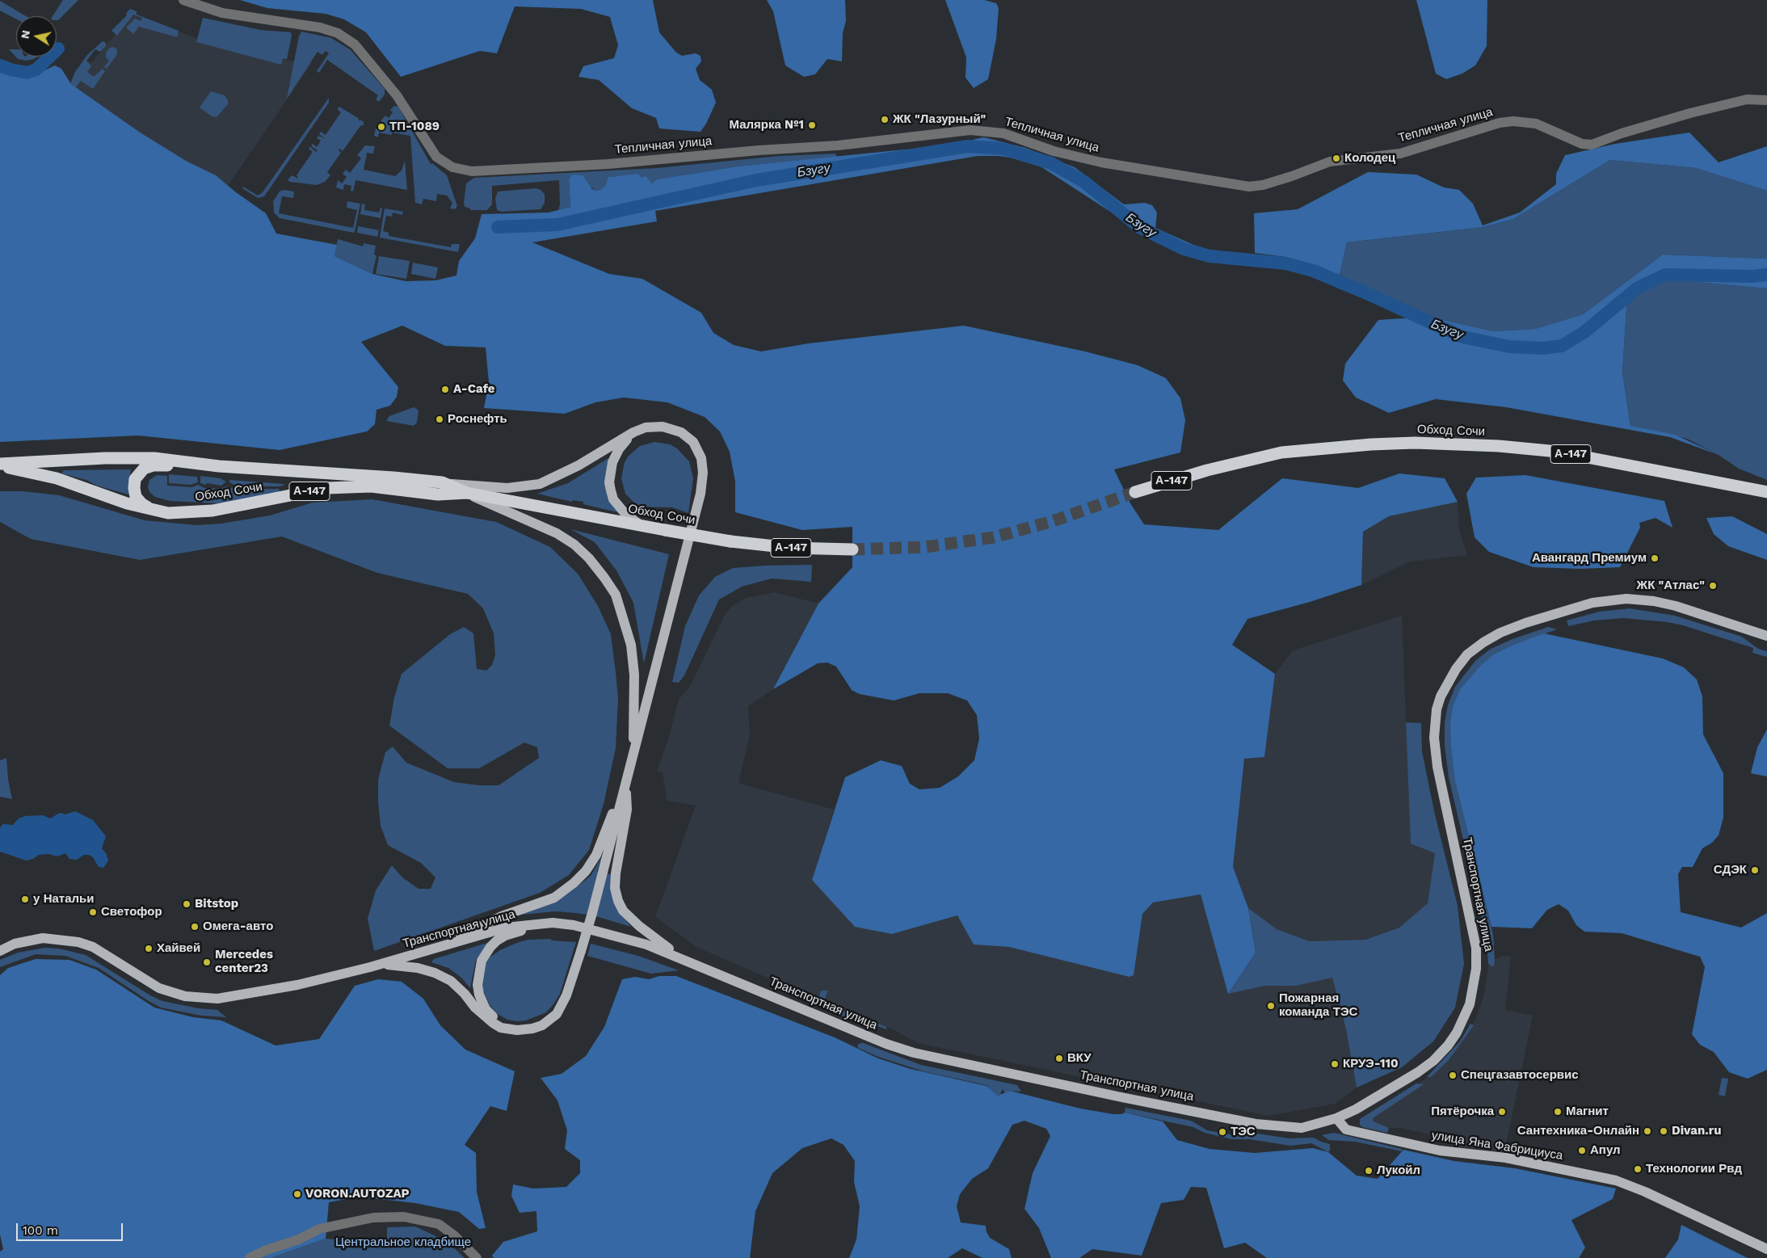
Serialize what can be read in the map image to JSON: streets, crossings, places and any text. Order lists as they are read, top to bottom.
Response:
{
  "streets": {
    "highway": ["Обход Сочи", "А-147"],
    "main road": ["Транспортная улица", "улица Яна Фабрициуса"],
    "street": ["Тепличная улица"]
  },
  "crossings": [
    ["Обход Сочи", "А-147"],
    ["Транспортная улица", "улица Яна Фабрициуса"]
  ],
  "water": ["Бзугу"],
  "parks": ["Центральное кладбище"],
  "places": [
    "ЖК \"Лазурный\"",
    "Малярка №1",
    "ТП-1089",
    "Колодец",
    "A-Cafe",
    "Роснефть",
    "Авангард Премиум",
    "ЖК \"Атлас\"",
    "СДЭК",
    "у Натальи",
    "Bitstop",
    "Светофор",
    "Омега-авто",
    "Хайвей",
    "Mercedes center23",
    "Пожарная команда ТЭС",
    "ВКУ",
    "КРУЭ-110",
    "Спецгазавтосервис",
    "Пятёрочка",
    "Магнит",
    "Сантехника-Онлайн",
    "Divan.ru",
    "ТЭС",
    "Апул",
    "Технологии Рвд",
    "Лукойл",
    "VORON.AUTOZAP"
  ],
  "scale_bar": "100 m",
  "north": "left"
}
